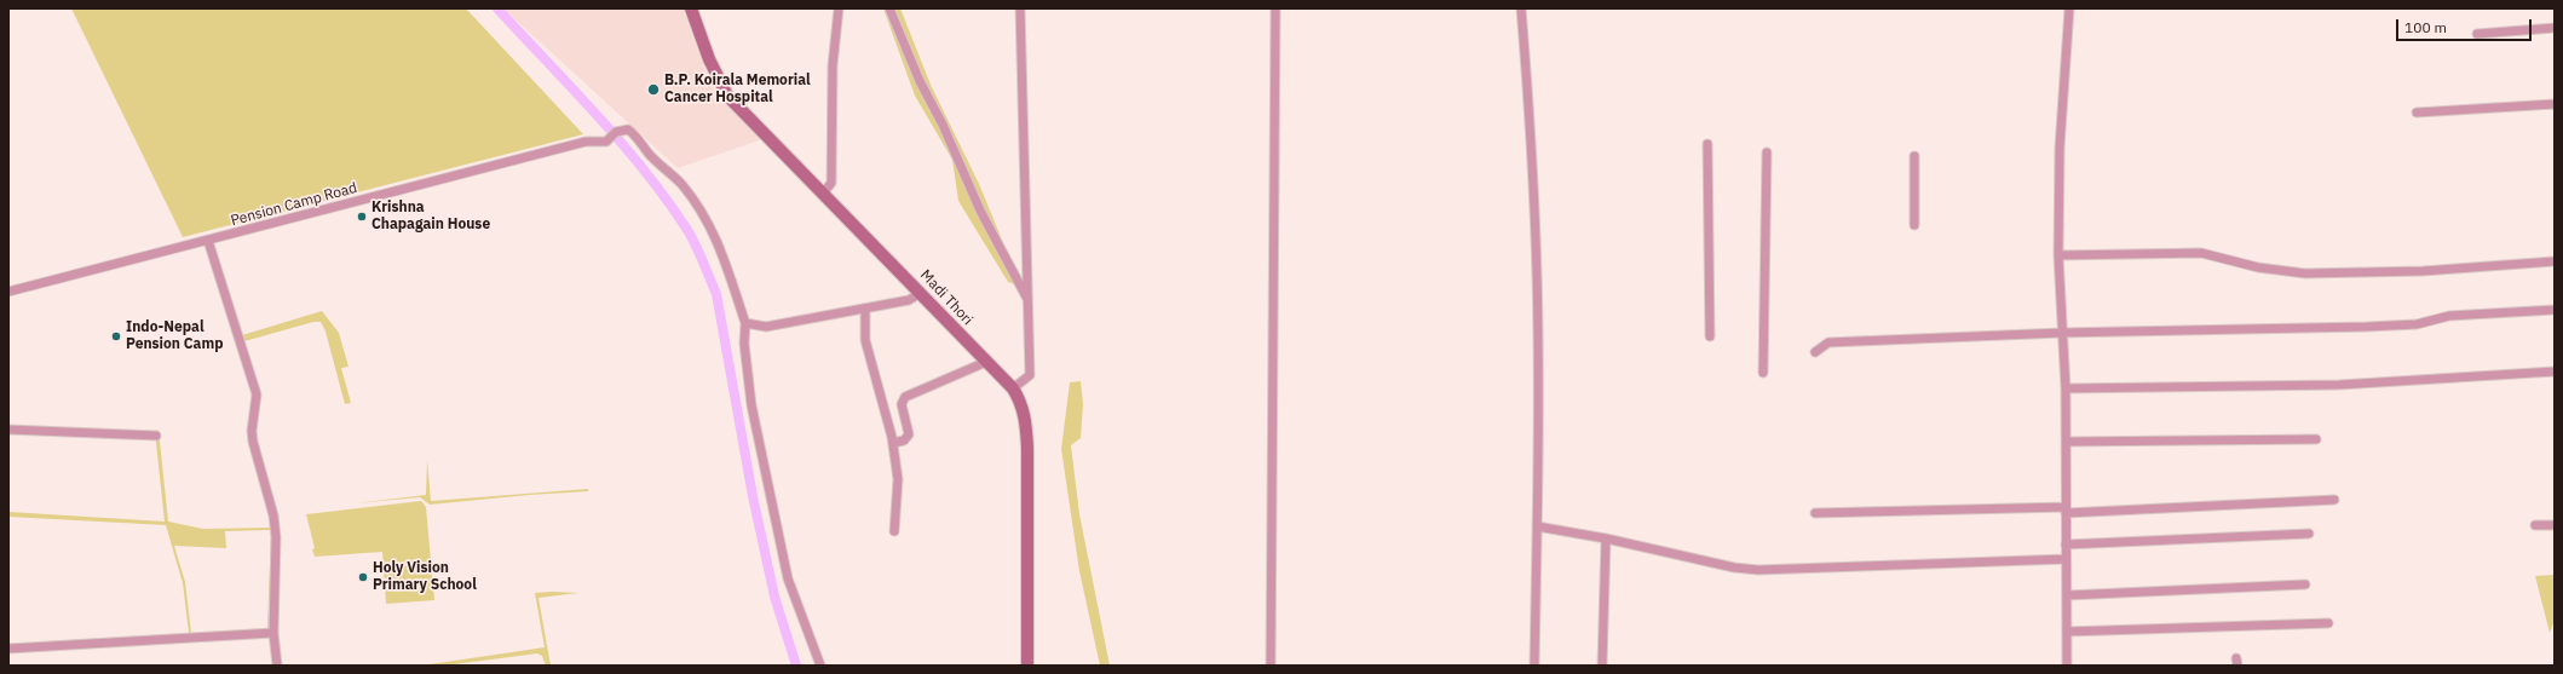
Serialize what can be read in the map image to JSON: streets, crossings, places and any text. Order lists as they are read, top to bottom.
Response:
{
  "streets": {
    "main road": ["Madi Thori"],
    "street": ["Pension Camp Road"]
  },
  "places": [
    "B.P. Koirala Memorial Cancer Hospital",
    "Krishna Chapagain House",
    "Indo-Nepal Pension Camp",
    "Holy Vision Primary School"
  ],
  "scale_bar": "100 m"
}
